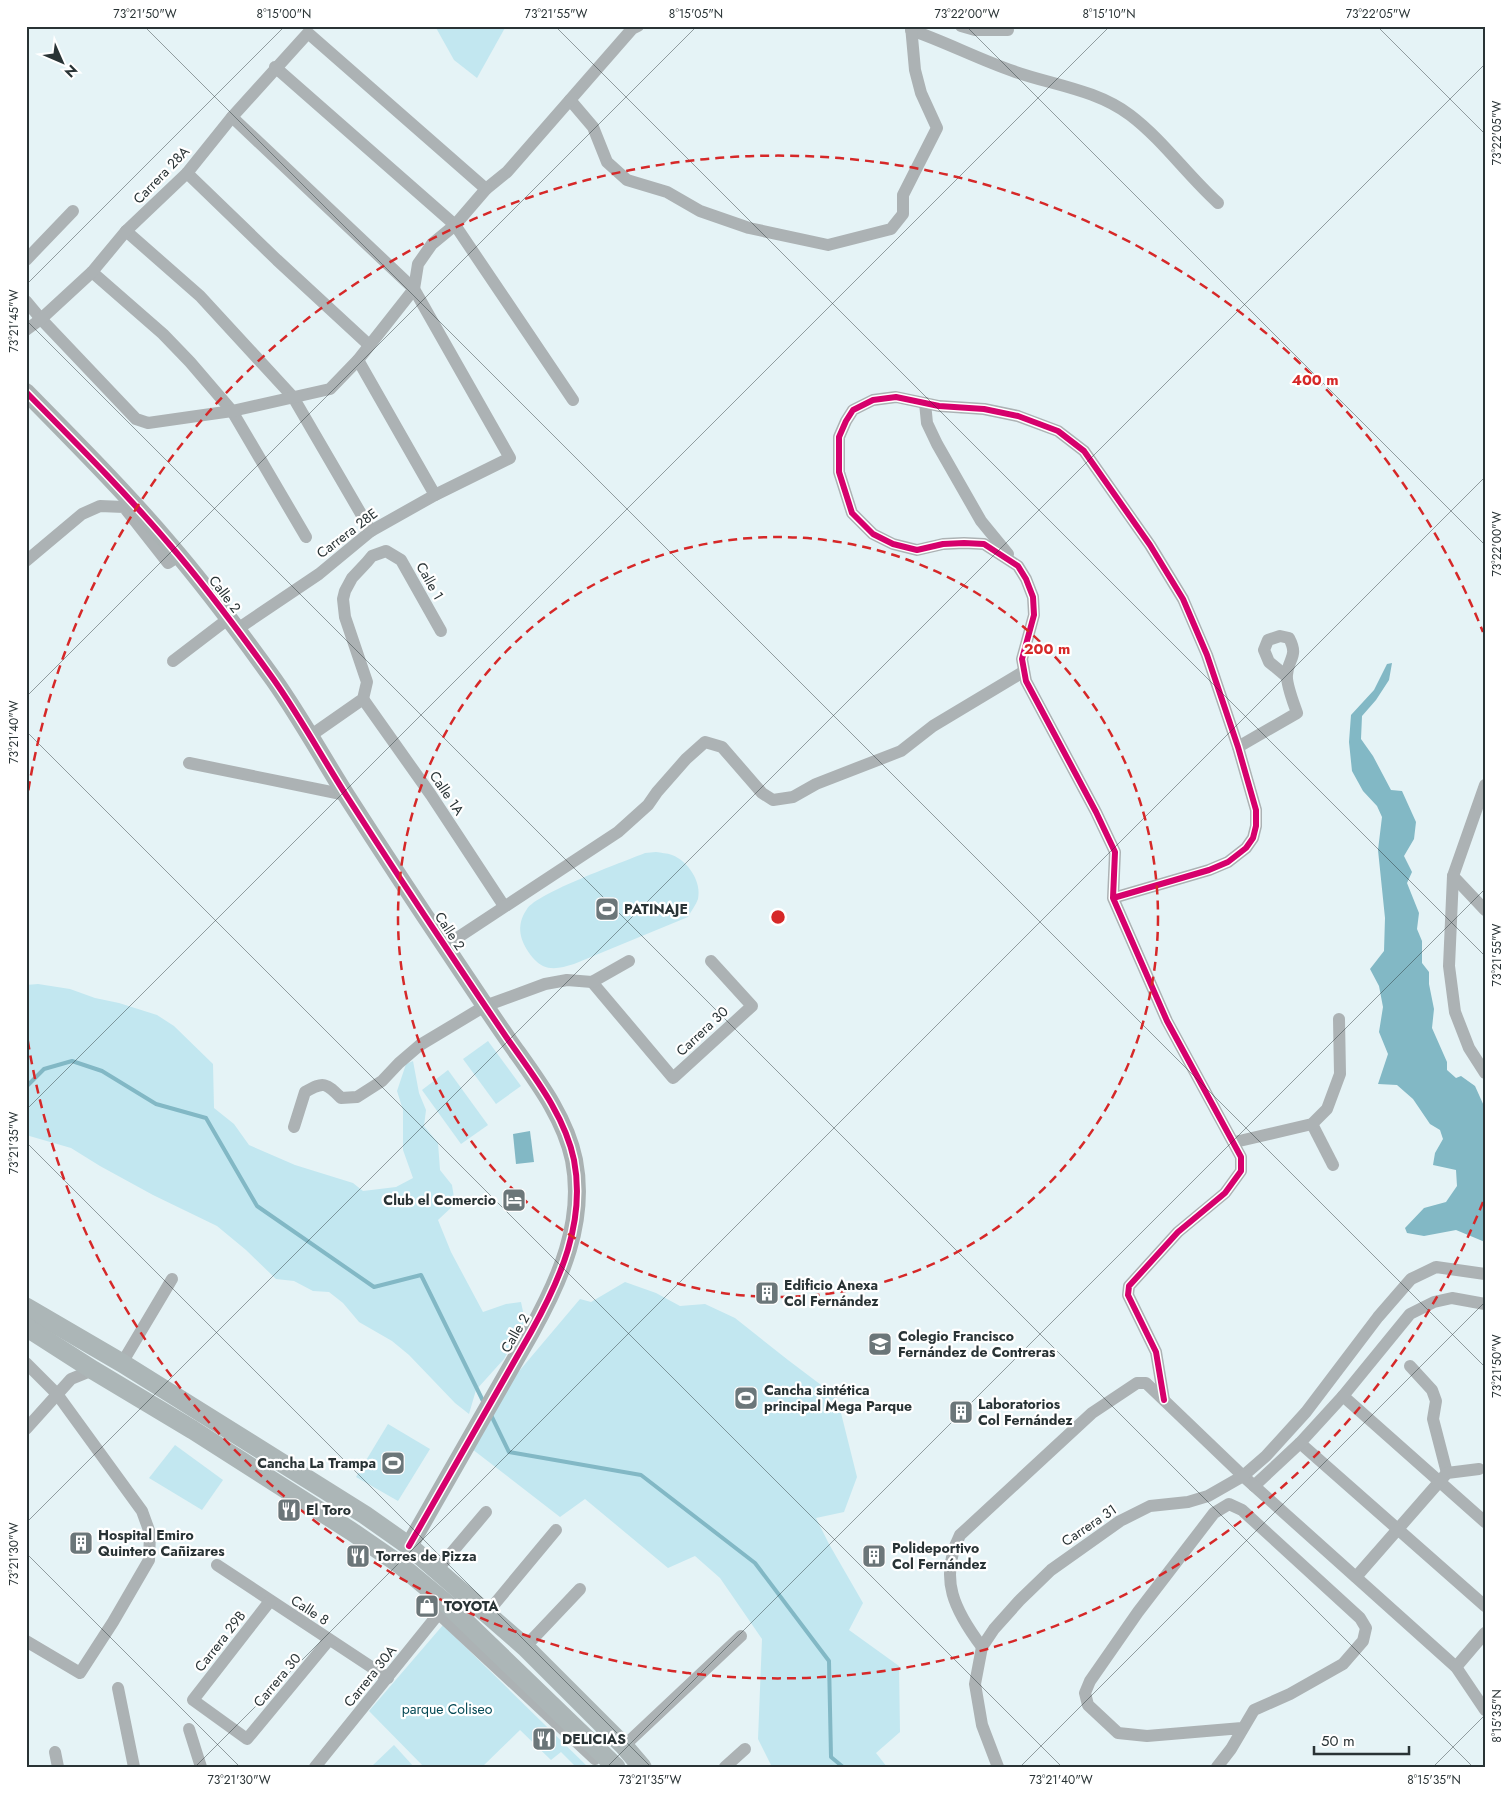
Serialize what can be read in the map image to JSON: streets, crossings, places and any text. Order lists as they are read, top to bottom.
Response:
{
  "streets": {
    "street": [
      "Carrera 28A",
      "Carrera 28E",
      "Calle 1",
      "Calle 2",
      "Calle 1A",
      "Carrera 30",
      "Carrera 31",
      "Calle 8",
      "Carrera 29B",
      "Carrera 30A"
    ]
  },
  "crossings": [
    ["Carrera 28E", "Calle 2"],
    ["Calle 1", "Calle 1A"],
    ["Carrera 30", "Calle 8"],
    ["Carrera 30", "Carrera 29B"],
    ["Calle 8", "Carrera 29B"],
    ["Calle 8", "Carrera 30A"]
  ],
  "parks": ["parque Coliseo"],
  "places": {
    "sports": ["PATINAJE", "Cancha sintética principal Mega Parque", "Cancha La Trampa"],
    "hotel": ["Club el Comercio"],
    "building": [
      "Edificio Anexa Col Fernández",
      "Laboratorios Col Fernández",
      "Hospital Emiro Quintero Cañizares",
      "Polideportivo Col Fernández"
    ],
    "school or university": ["Colegio Francisco Fernández de Contreras"],
    "restaurant": ["El Toro", "Torres de Pizza", "DELICIAS"],
    "shop": ["TOYOTA"]
  },
  "scale_bar": "50 m",
  "north": "bottom right",
  "coordinates": [
    "73°21'50\"W",
    "8°15'00\"N",
    "73°21'55\"W",
    "8°15'05\"N",
    "73°22'00\"W",
    "8°15'10\"N",
    "73°22'05\"W",
    "73°21'45\"W",
    "73°21'40\"W",
    "73°21'35\"W",
    "73°21'30\"W",
    "8°15'35\"N"
  ],
  "rings": ["400 m", "200 m"]
}
